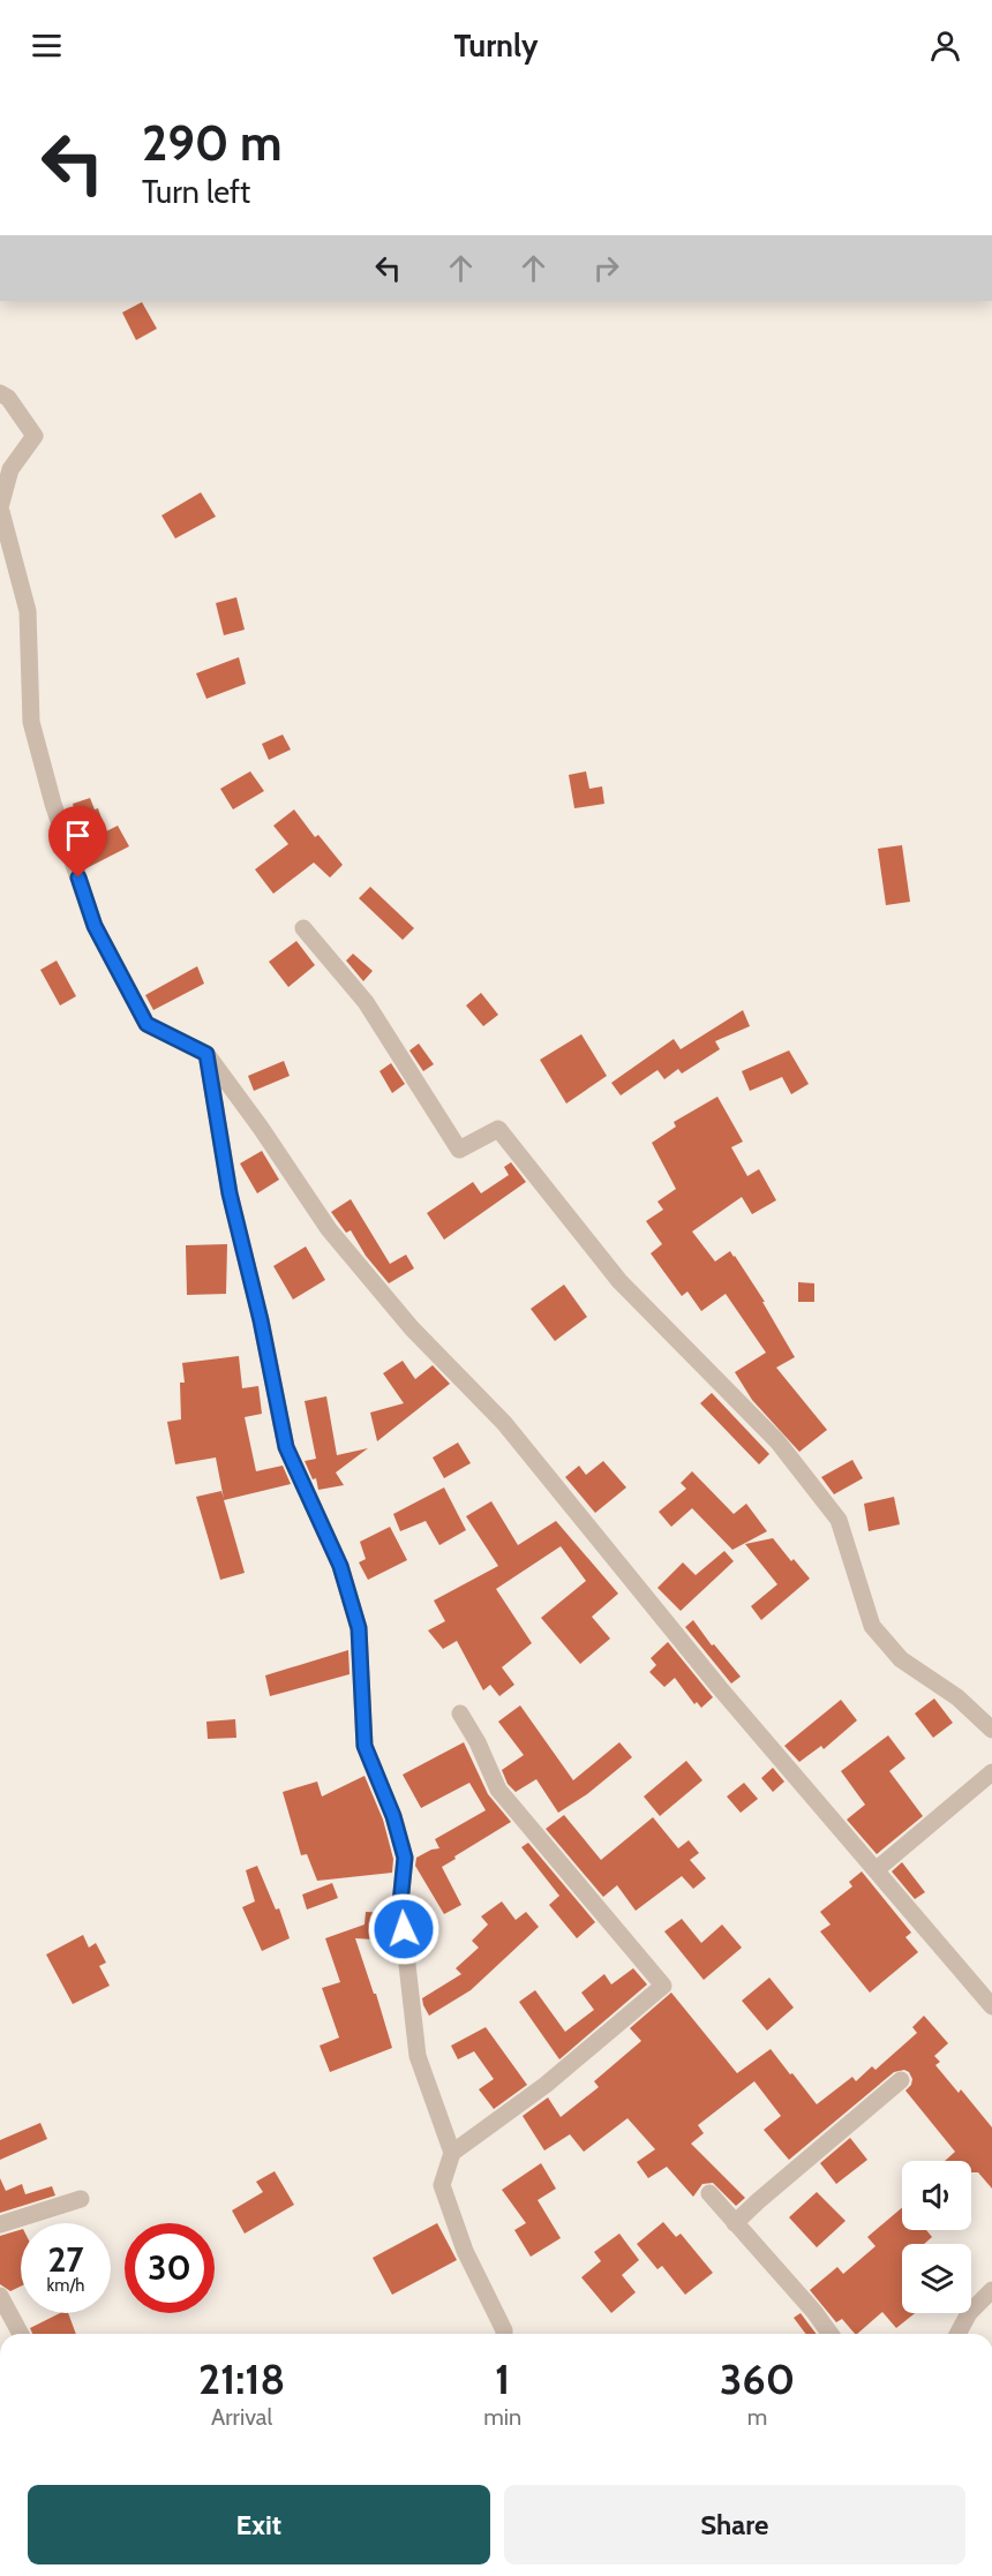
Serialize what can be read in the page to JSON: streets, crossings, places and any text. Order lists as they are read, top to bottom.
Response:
{
  "page": {
    "header": "Turnly",
    "turn": ["290 m", "Turn left"],
    "speed": "27 km/h",
    "limit": "30",
    "eta": [
      "21:18",
      "Arrival",
      "1",
      "min",
      "360",
      "m"
    ],
    "buttons": ["Exit", "Share"]
  }
}
